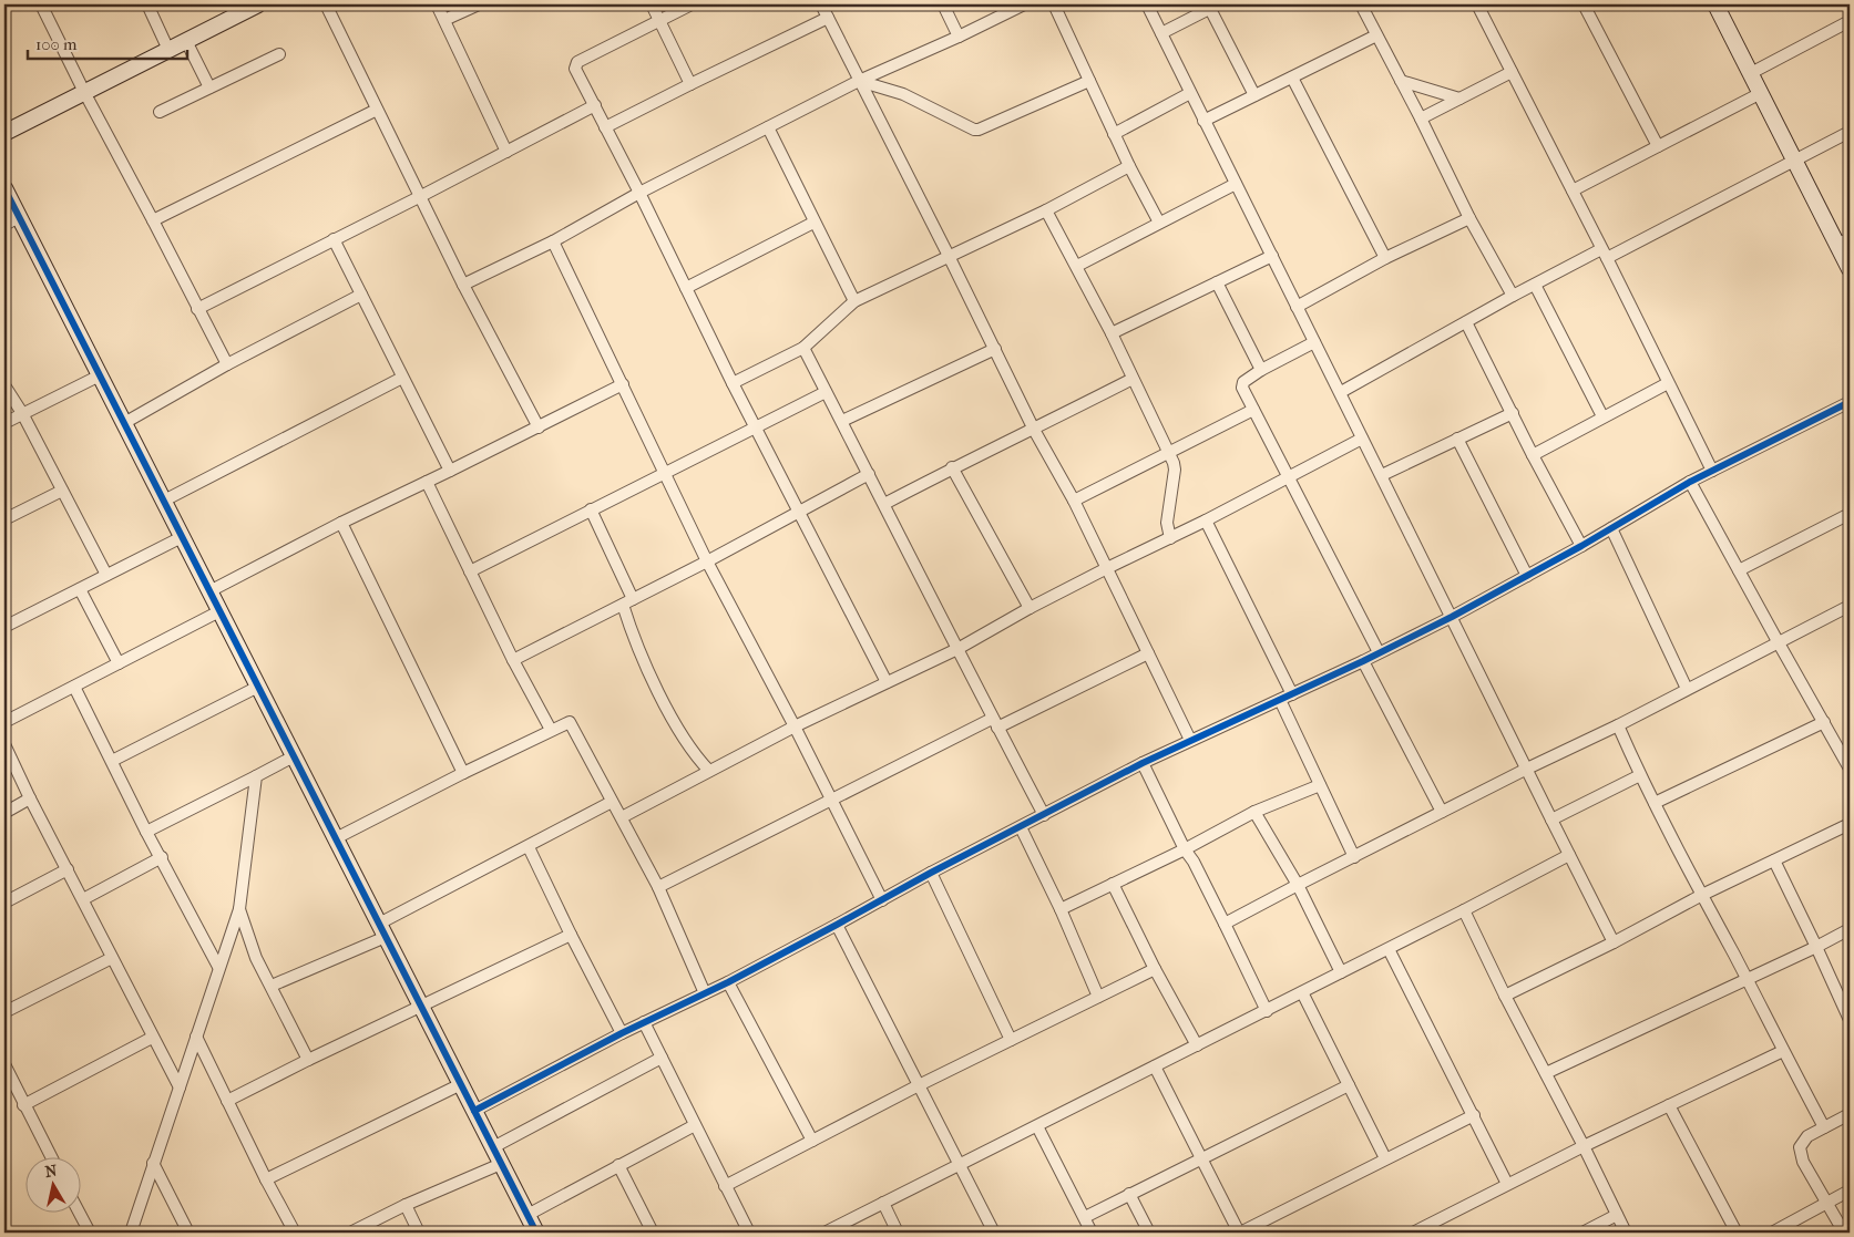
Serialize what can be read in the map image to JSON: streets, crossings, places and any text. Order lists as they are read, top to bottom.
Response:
{
  "scale_bar": "100 m",
  "north": "top"
}
